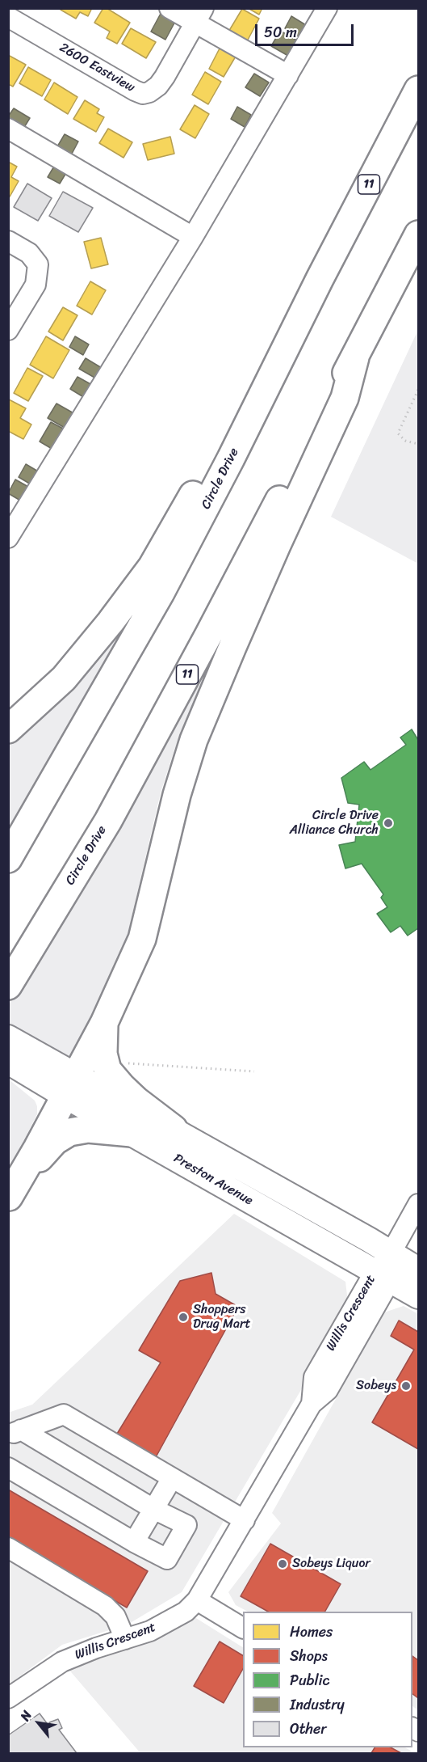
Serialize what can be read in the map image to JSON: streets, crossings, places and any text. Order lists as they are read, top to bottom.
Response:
{
  "streets": {
    "highway": ["11", "Circle Drive"],
    "main road": ["Preston Avenue"],
    "street": ["2600 Eastview", "Willis Crescent"]
  },
  "crossings": [
    ["Preston Avenue", "Willis Crescent"]
  ],
  "places": [
    "Circle Drive Alliance Church",
    "Shoppers Drug Mart",
    "Sobeys",
    "Sobeys Liquor"
  ],
  "legend": [
    "Homes",
    "Shops",
    "Public",
    "Industry",
    "Other"
  ],
  "scale_bar": "50 m",
  "north": "top left"
}
